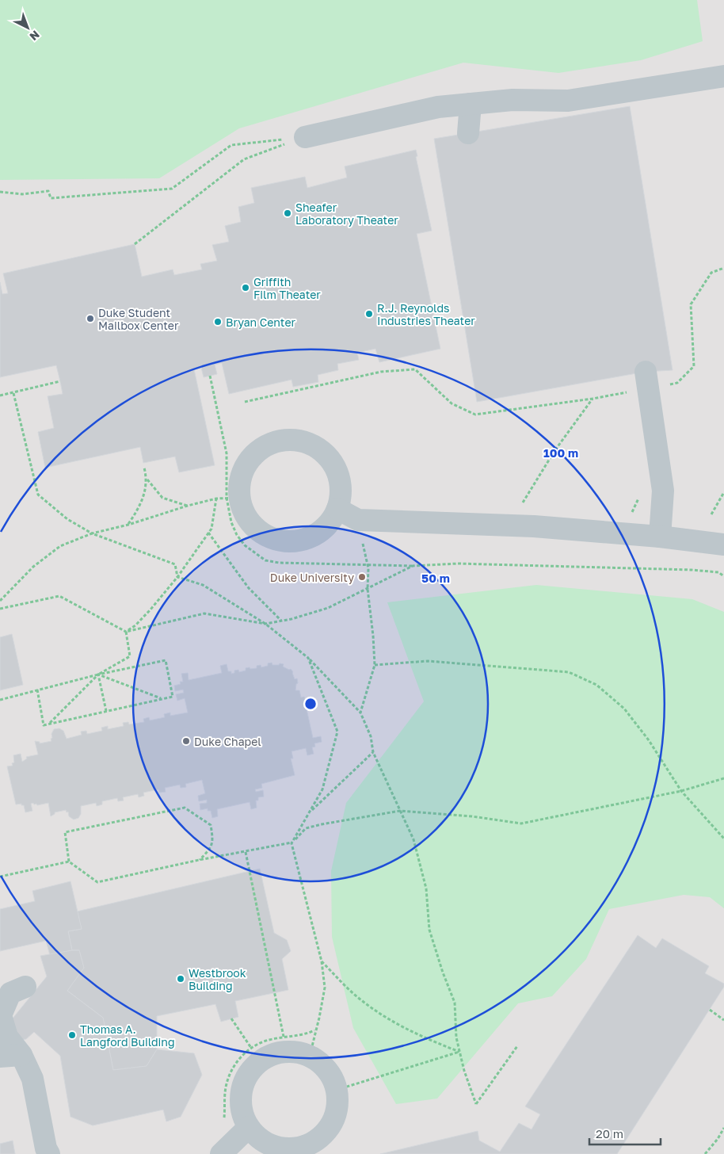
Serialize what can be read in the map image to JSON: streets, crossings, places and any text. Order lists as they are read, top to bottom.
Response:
{
  "places": [
    "Sheafer Laboratory Theater",
    "Griffith Film Theater",
    "R.J. Reynolds Industries Theater",
    "Duke Student Mailbox Center",
    "Bryan Center",
    "Duke University",
    "Duke Chapel",
    "Westbrook Building",
    "Thomas A. Langford Building"
  ],
  "scale_bar": "20 m",
  "north": "bottom right",
  "rings": ["100 m", "50 m"]
}
